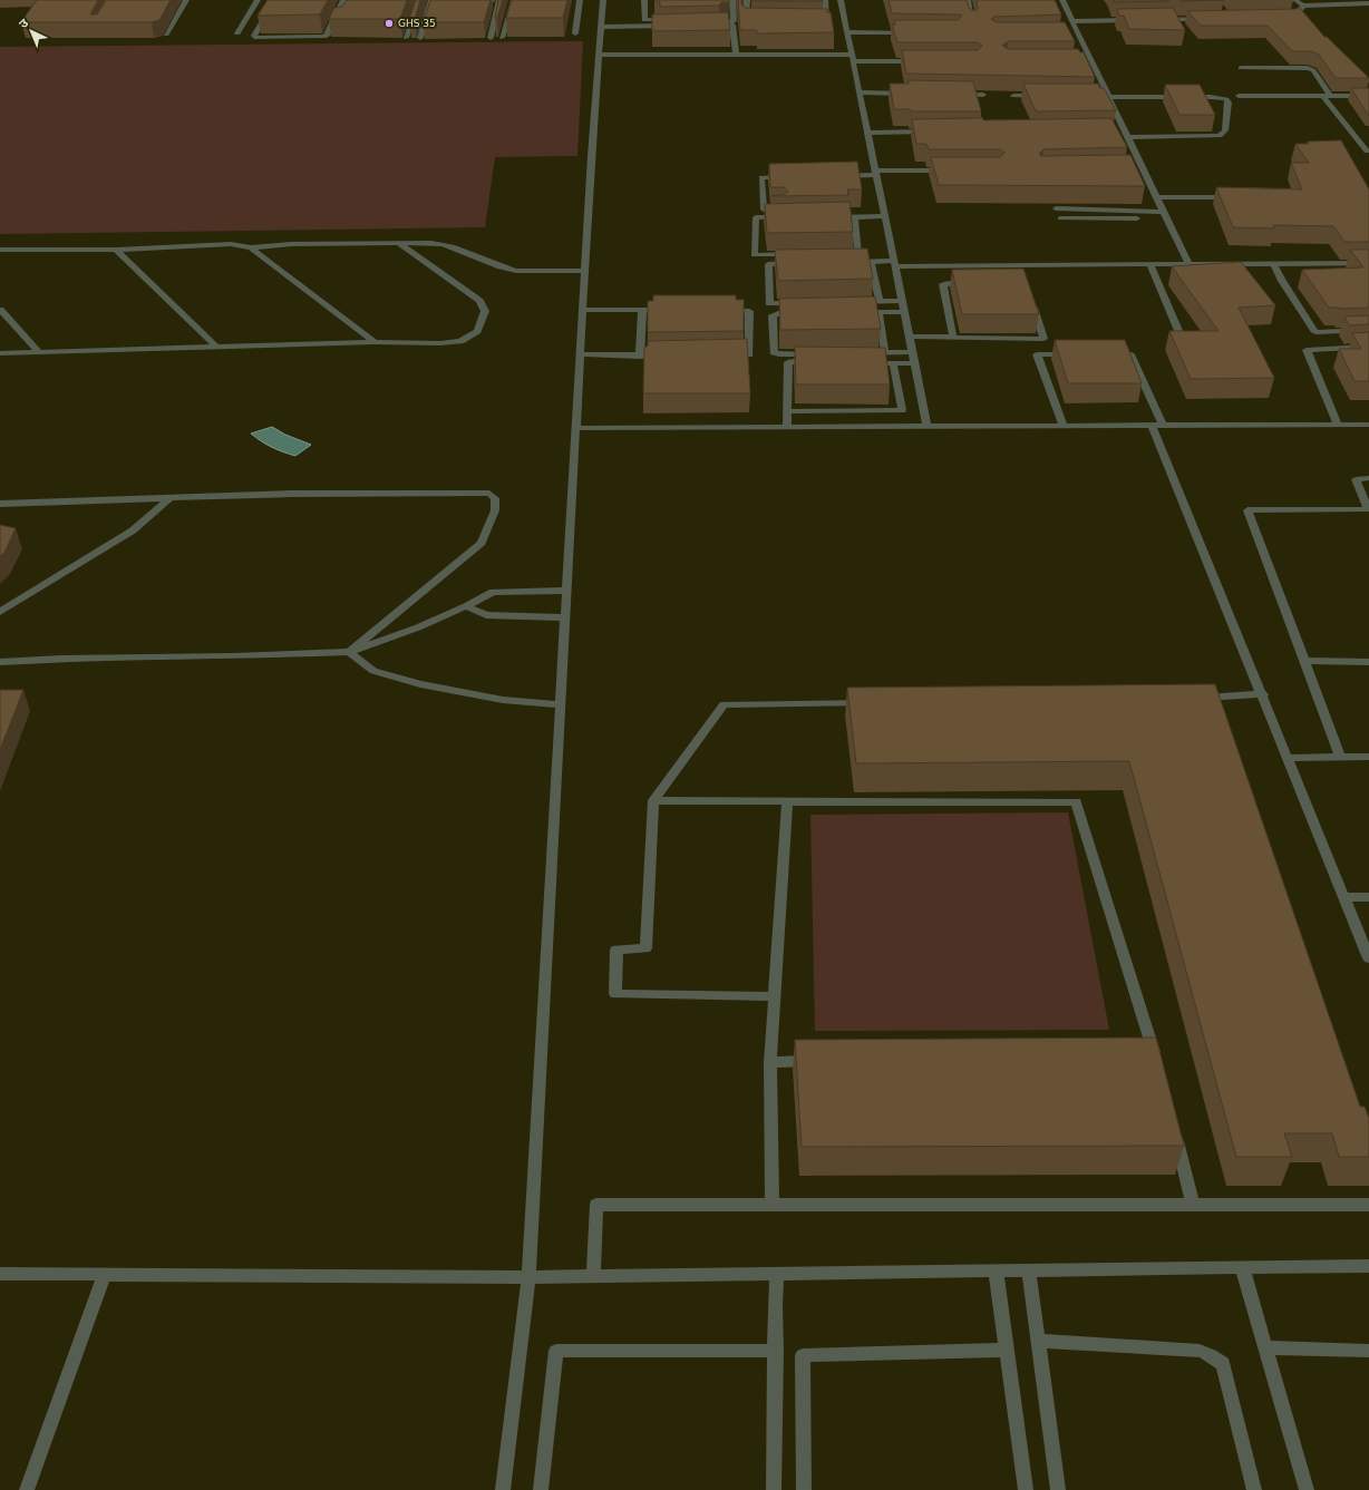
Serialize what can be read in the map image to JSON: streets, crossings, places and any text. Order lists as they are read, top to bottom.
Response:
{
  "places": ["GHS 35"],
  "north": "top left"
}
